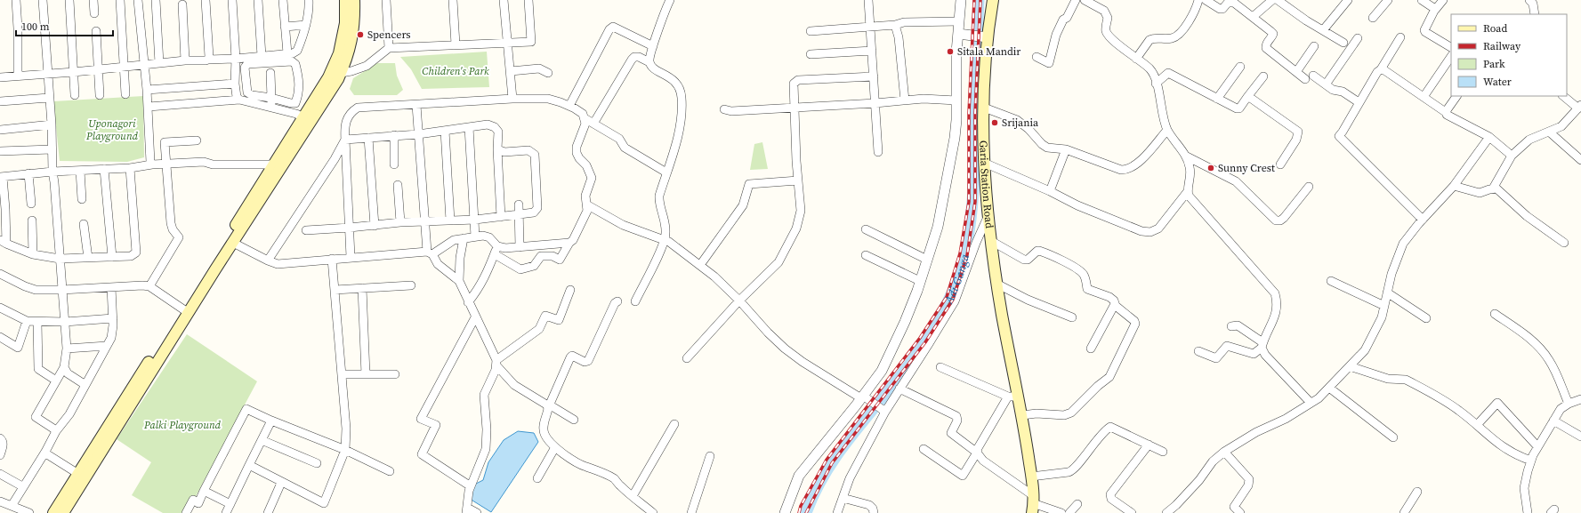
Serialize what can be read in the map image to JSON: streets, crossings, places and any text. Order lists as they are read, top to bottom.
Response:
{
  "streets": {
    "main road": ["Garia Station Road"]
  },
  "water": ["Adi Ganga"],
  "parks": ["Children's Park", "Uponagori Playground", "Palki Playground"],
  "places": [
    "Spencers",
    "Sitala Mandir",
    "Srijania",
    "Sunny Crest"
  ],
  "legend": [
    "Road",
    "Railway",
    "Park",
    "Water"
  ],
  "scale_bar": "100 m"
}
